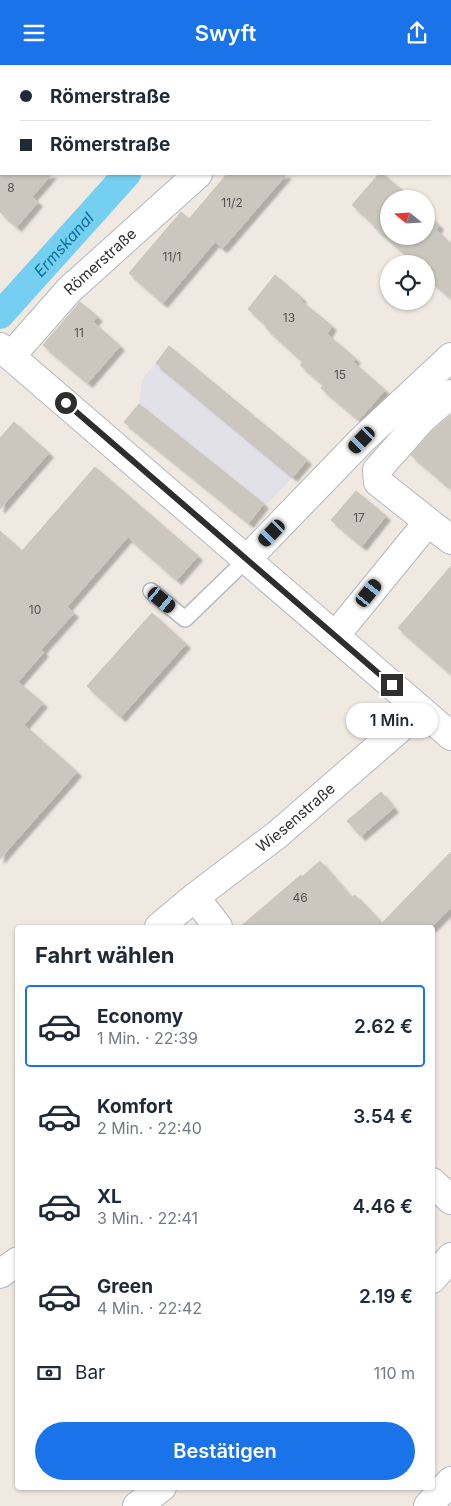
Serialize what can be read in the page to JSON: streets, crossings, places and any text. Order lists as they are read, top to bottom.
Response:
{
  "streets": {
    "street": ["Römerstraße", "Wiesenstraße"]
  },
  "crossings": [
    ["Römerstraße", "Wiesenstraße"]
  ],
  "water": ["Ermskanal"],
  "house_numbers": [
    "8",
    "11/2",
    "11/1",
    "13",
    "11",
    "15",
    "17",
    "10",
    "46"
  ],
  "north": "left",
  "page": {
    "header": "Swyft",
    "banner": ["Römerstraße", "Römerstraße"],
    "bubble": "1 Min.",
    "heading": "Fahrt wählen",
    "list": [
      {
        "name": "Economy",
        "note": "1 Min. · 22:39",
        "value": "2.62 €"
      },
      {
        "name": "Komfort",
        "note": "2 Min. · 22:40",
        "value": "3.54 €"
      },
      {
        "name": "XL",
        "note": "3 Min. · 22:41",
        "value": "4.46 €"
      },
      {
        "name": "Green",
        "note": "4 Min. · 22:42",
        "value": "2.19 €"
      }
    ],
    "pay": ["Bar", "110 m"],
    "buttons": "Bestätigen"
  }
}
